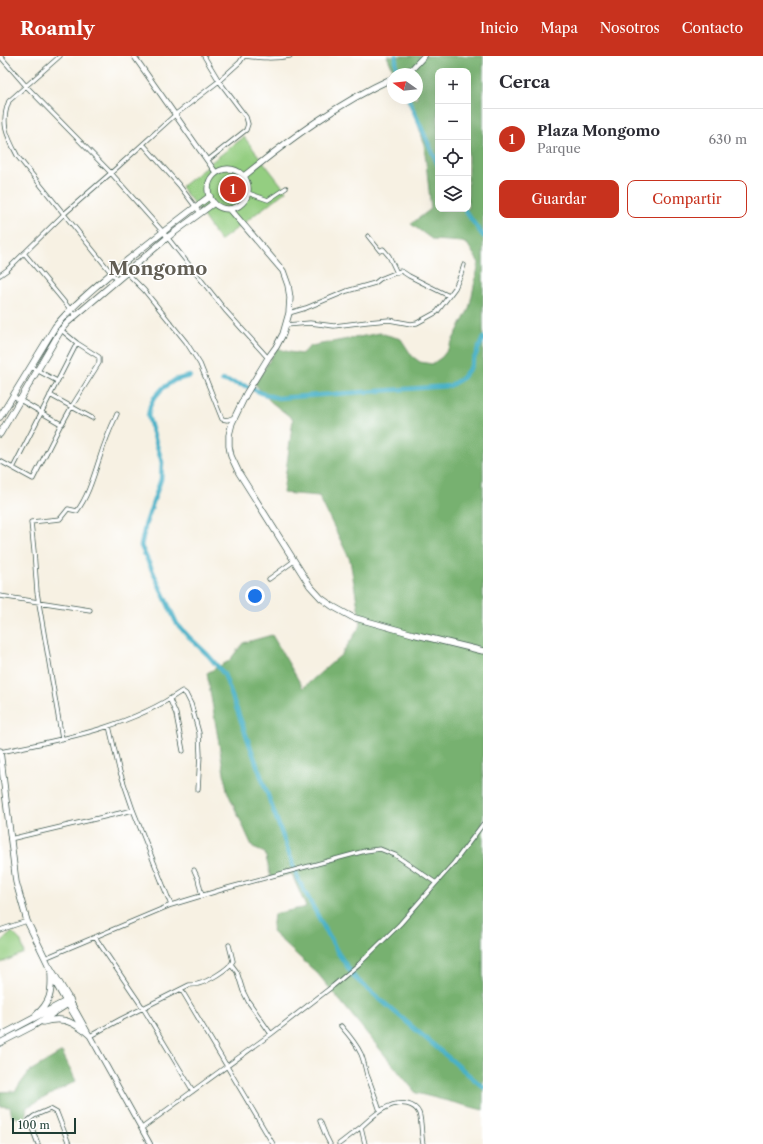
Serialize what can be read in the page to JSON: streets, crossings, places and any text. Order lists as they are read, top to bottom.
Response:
{
  "districts": ["Mongomo"],
  "scale_bar": "100 m",
  "north": "left",
  "page": {
    "header": "Roamly",
    "nav": [
      "Inicio",
      "Mapa",
      "Nosotros",
      "Contacto"
    ],
    "heading": "Cerca",
    "map_buttons": ["+", "−"],
    "list": [
      {
        "mark": "1",
        "name": "Plaza Mongomo",
        "note": "Parque",
        "value": "630 m"
      }
    ],
    "buttons": ["Guardar", "Compartir"],
    "pins": "1",
    "scale": "100 m"
  }
}
